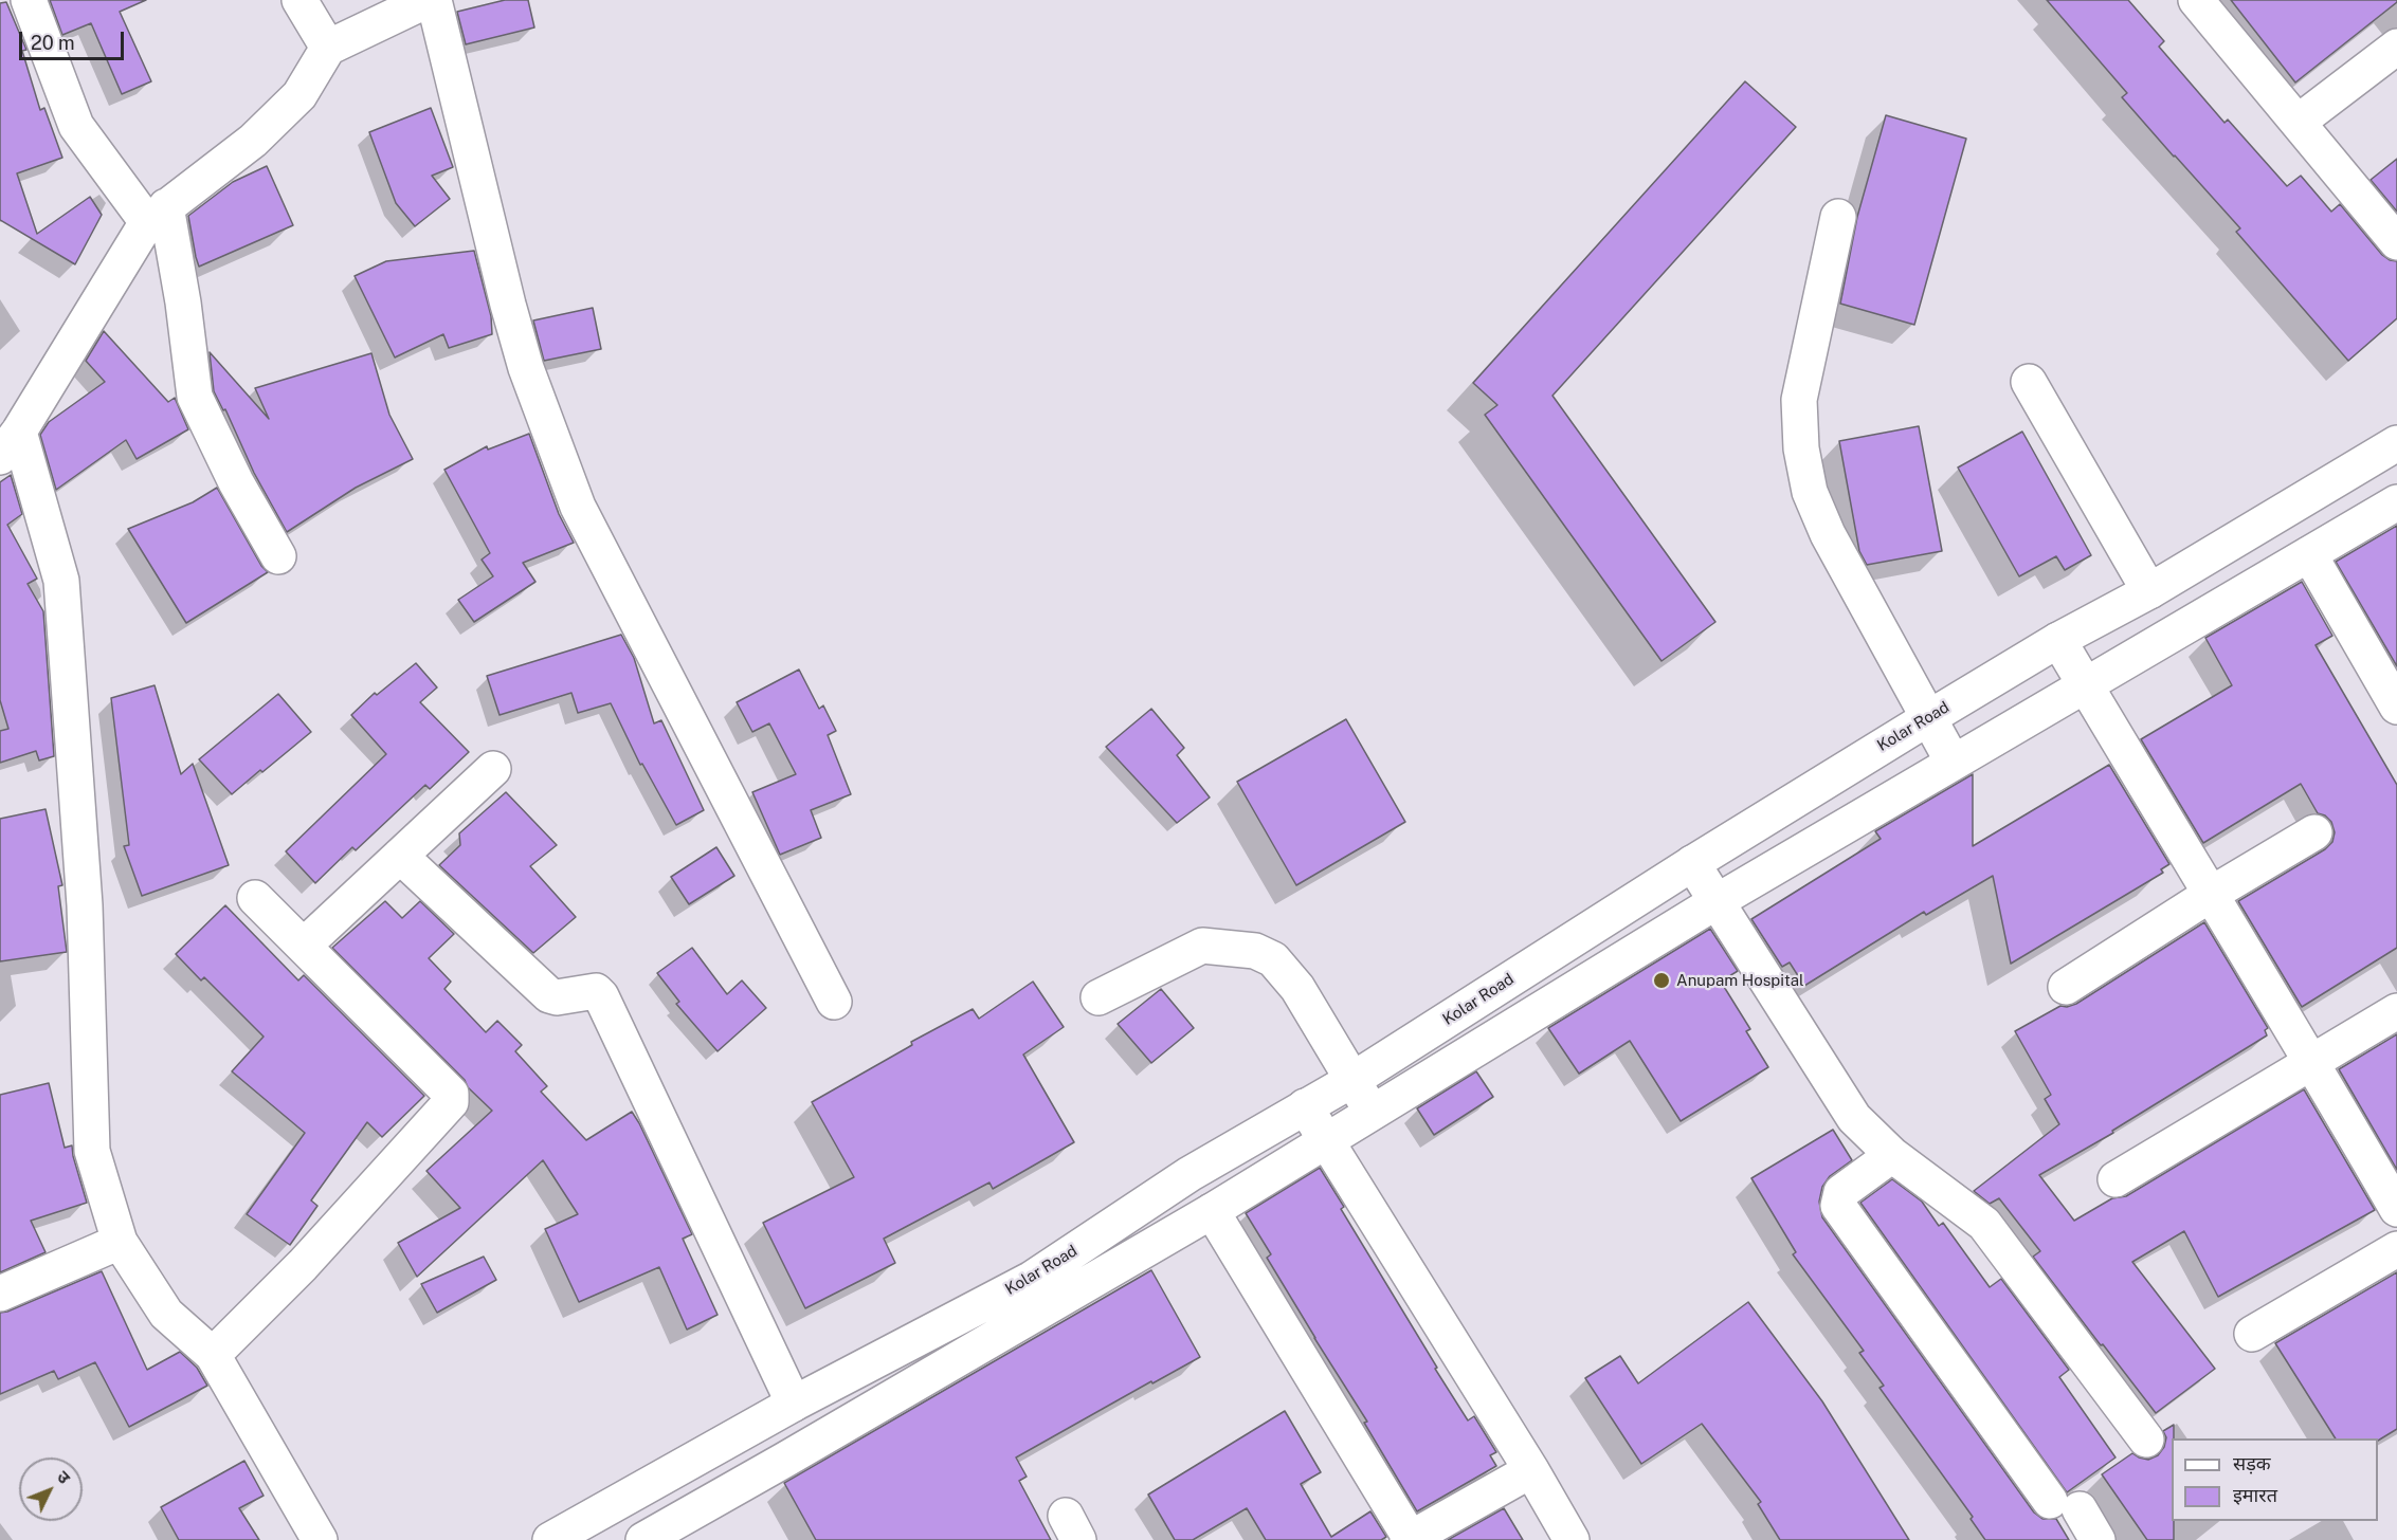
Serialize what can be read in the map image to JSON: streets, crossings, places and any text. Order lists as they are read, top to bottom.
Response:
{
  "streets": {
    "street": ["Kolar Road"]
  },
  "places": ["Anupam Hospital"],
  "legend": ["सड़क", "इमारत"],
  "scale_bar": "20 m",
  "north": "top right"
}
